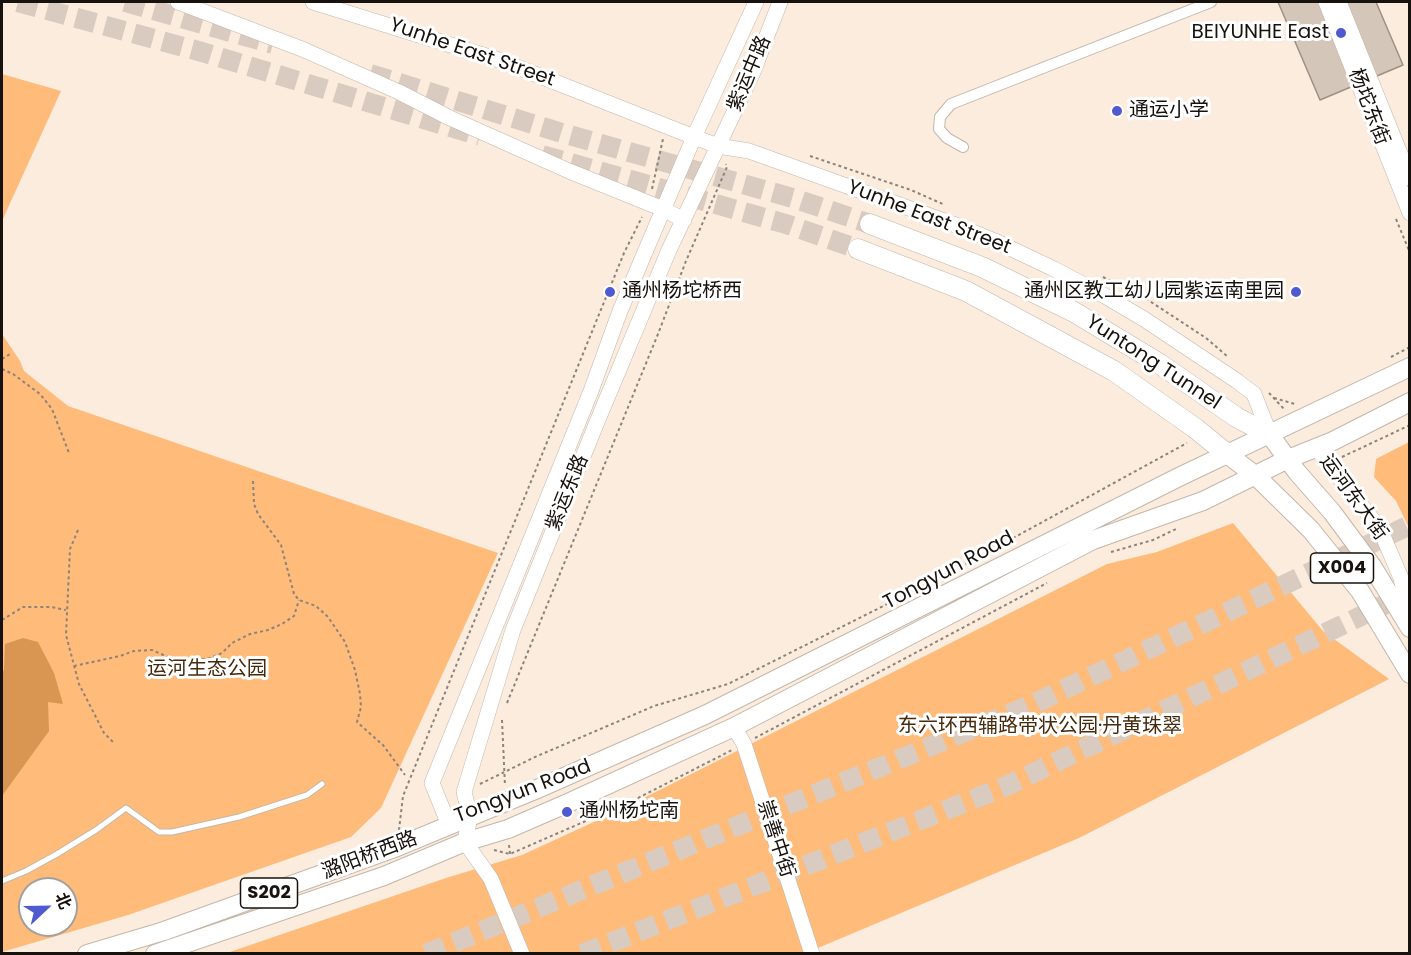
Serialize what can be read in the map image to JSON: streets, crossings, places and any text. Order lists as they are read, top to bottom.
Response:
{
  "streets": {
    "highway": ["Yuntong Tunnel"],
    "main road": [
      "Yunhe East Street",
      "紫运中路",
      "杨坨东街",
      "紫运东路",
      "运河东大街",
      "X004",
      "Tongyun Road",
      "崇善中街",
      "潞阳桥西路",
      "S202"
    ]
  },
  "crossings": [
    ["Yunhe East Street", "紫运中路"],
    ["Yunhe East Street", "Yuntong Tunnel"],
    ["Yunhe East Street", "紫运东路"],
    ["Yunhe East Street", "Tongyun Road"],
    ["紫运中路", "紫运东路"],
    ["Yuntong Tunnel", "X004"],
    ["Yuntong Tunnel", "Tongyun Road"],
    ["紫运东路", "Tongyun Road"],
    ["紫运东路", "潞阳桥西路"],
    ["运河东大街", "Tongyun Road"],
    ["X004", "Tongyun Road"],
    ["Tongyun Road", "崇善中街"],
    ["Tongyun Road", "潞阳桥西路"]
  ],
  "parks": ["运河生态公园", "东六环西辅路带状公园·丹黄珠翠"],
  "places": [
    "BEIYUNHE East",
    "通运小学",
    "通州杨坨桥西",
    "通州区教工幼儿园紫运南里园",
    "通州杨坨南"
  ],
  "north": "right"
}
